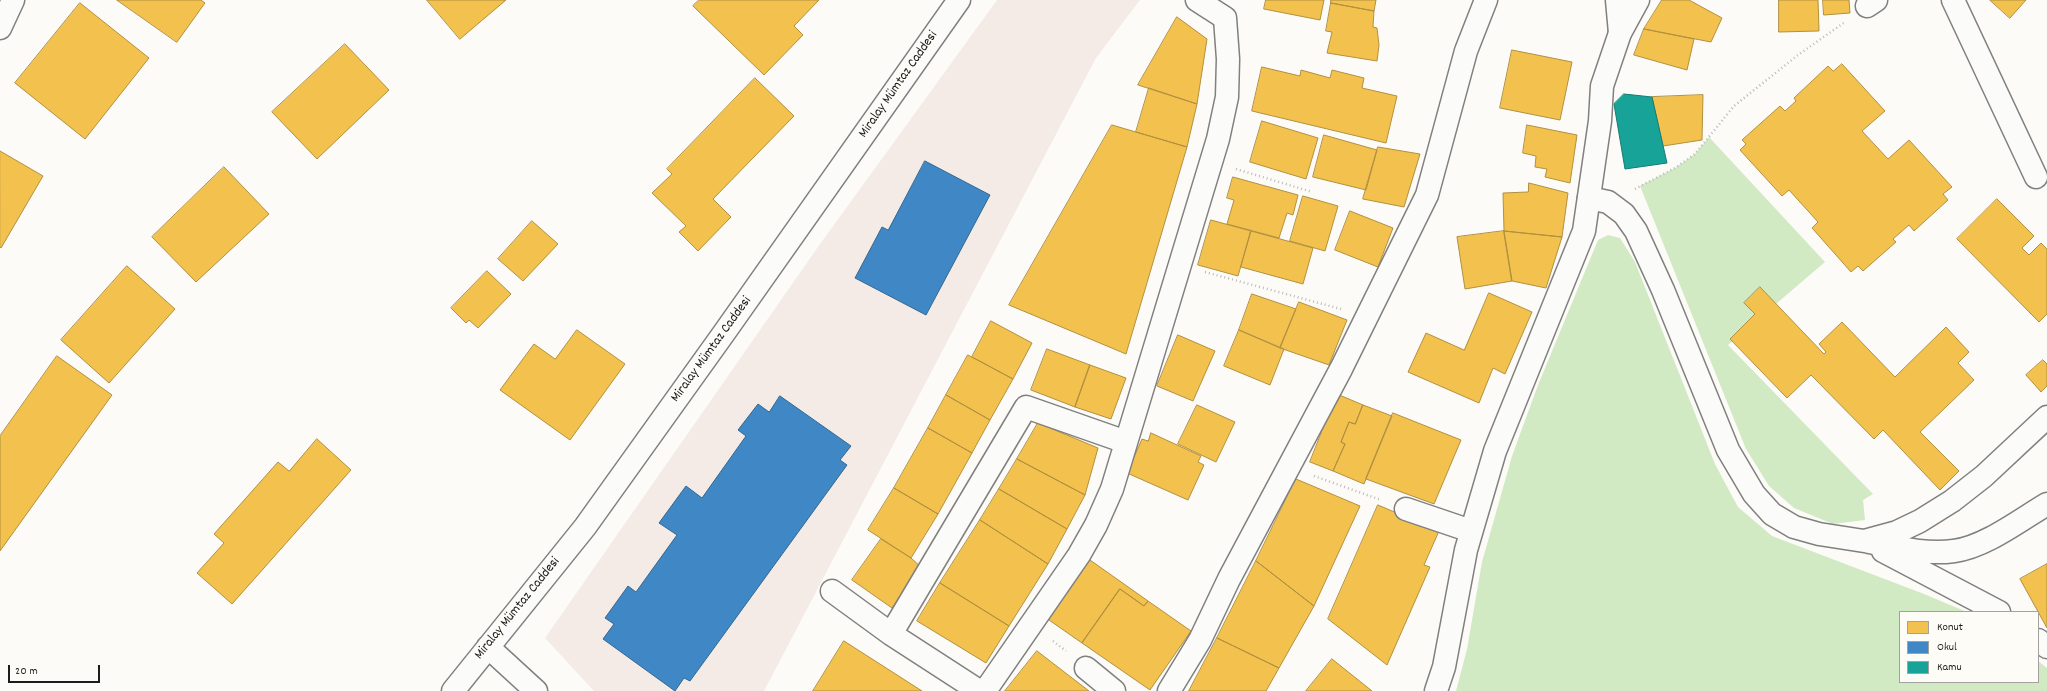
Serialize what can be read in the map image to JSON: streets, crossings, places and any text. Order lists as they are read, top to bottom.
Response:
{
  "streets": {
    "street": ["Miralay Mümtaz Caddesi"]
  },
  "legend": ["Konut", "Okul", "Kamu"],
  "scale_bar": "20 m"
}
